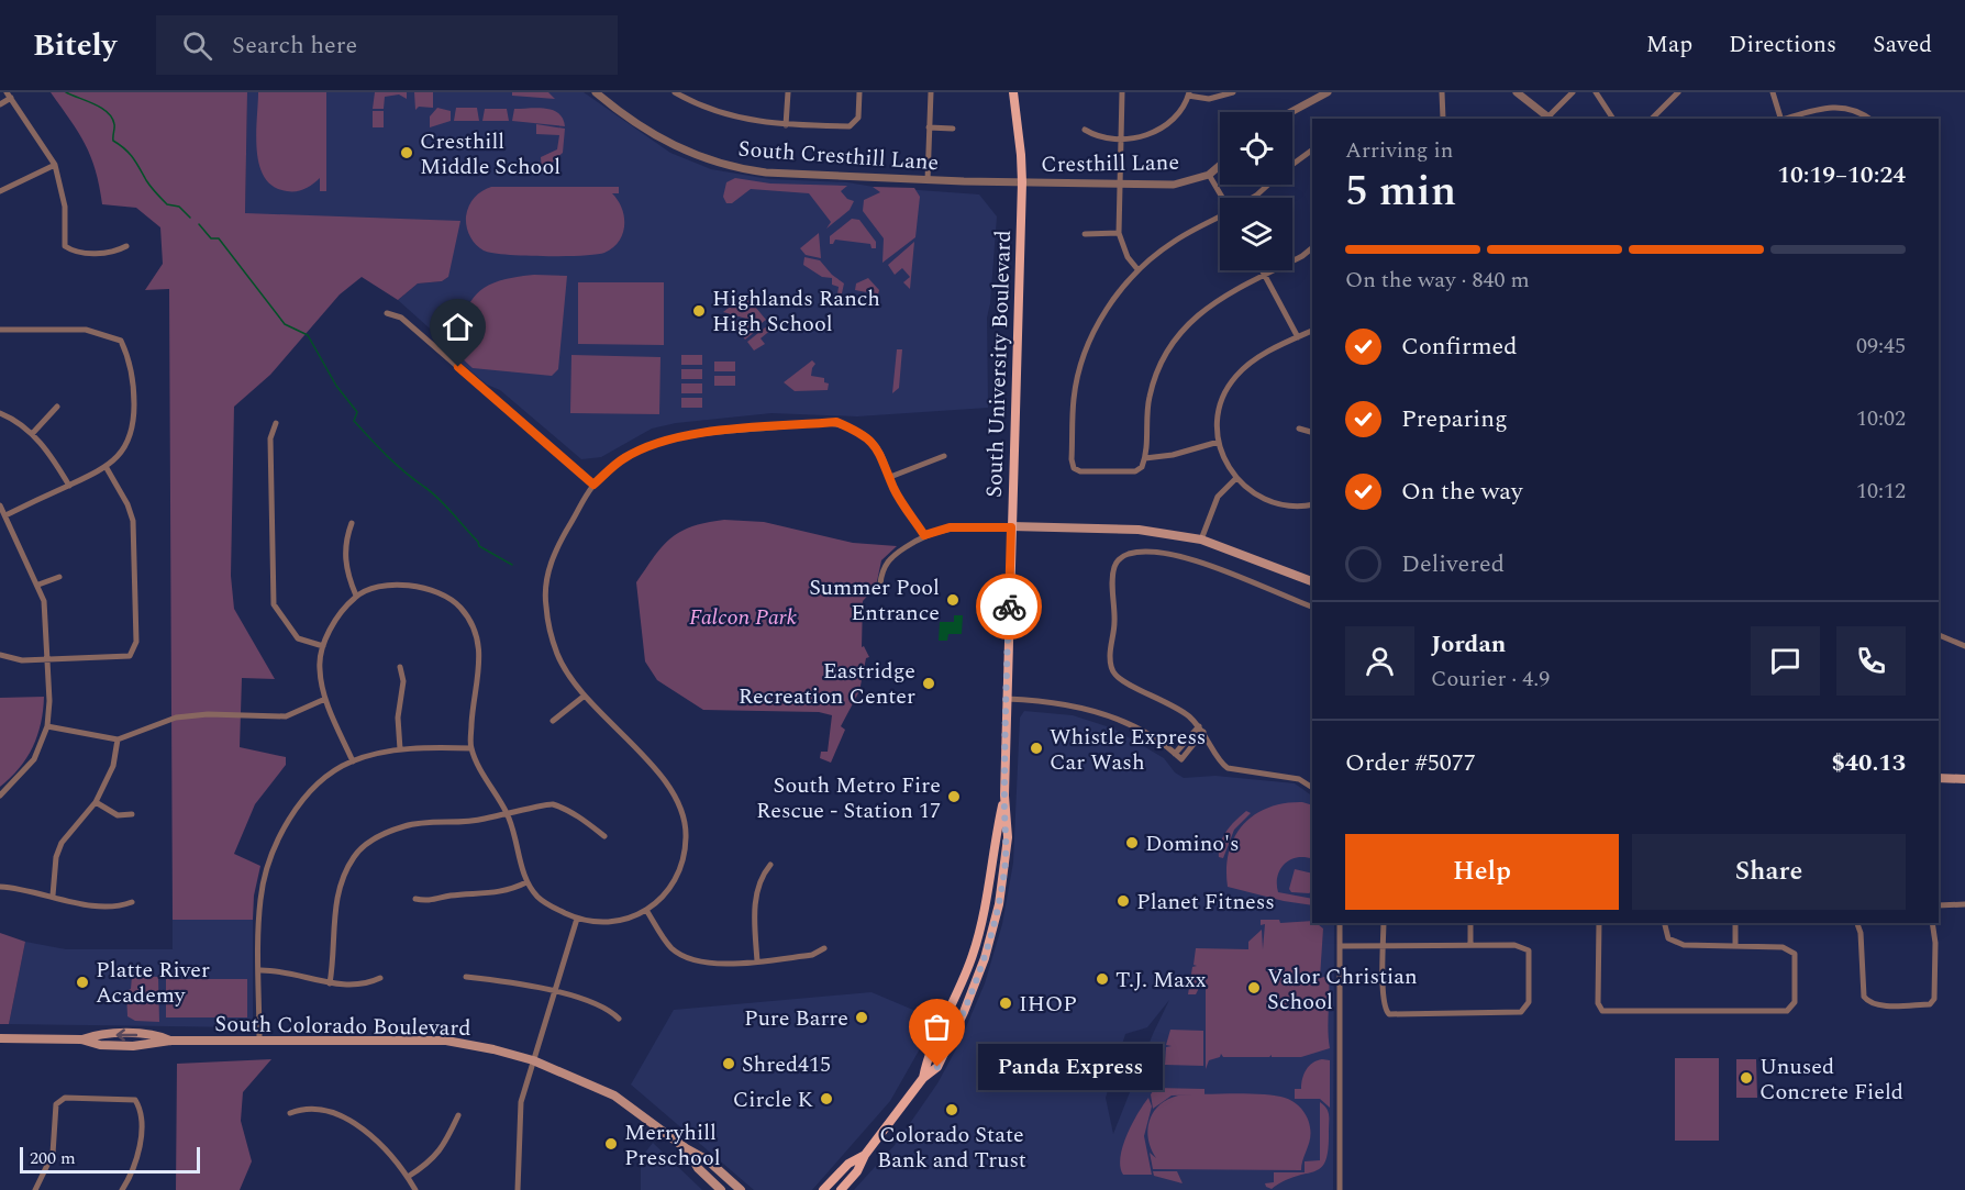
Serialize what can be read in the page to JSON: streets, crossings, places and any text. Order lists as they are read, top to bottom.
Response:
{
  "streets": {
    "main road": ["South University Boulevard", "South Colorado Boulevard"],
    "street": ["South Cresthill Lane", "Cresthill Lane"]
  },
  "crossings": [
    ["South Cresthill Lane", "Cresthill Lane"],
    ["South Cresthill Lane", "South University Boulevard"],
    ["Cresthill Lane", "South University Boulevard"]
  ],
  "parks": ["Falcon Park"],
  "places": [
    "Cresthill Middle School",
    "Highlands Ranch High School",
    "Summer Pool Entrance",
    "Eastridge Recreation Center",
    "Whistle Express Car Wash",
    "South Metro Fire Rescue - Station 17",
    "Domino's",
    "Planet Fitness",
    "T.J. Maxx",
    "Platte River Academy",
    "Valor Christian School",
    "IHOP",
    "Pure Barre",
    "Shred415",
    "Panda Express",
    "Unused Concrete Field",
    "Circle K",
    "Colorado State Bank and Trust",
    "Merryhill Preschool"
  ],
  "scale_bar": "200 m",
  "page": {
    "header": "Bitely",
    "search": "Search here",
    "nav": ["Map", "Directions", "Saved"],
    "heading": ["5 min", "Arriving in", "10:19–10:24"],
    "panel": [
      "Jordan",
      "Courier · 4.9",
      "Order #5077",
      "$40.13"
    ],
    "bar": "On the way · 840 m",
    "list": [
      ["Confirmed", "09:45"],
      ["Preparing", "10:02"],
      ["On the way", "10:12"],
      "Delivered"
    ],
    "buttons": ["Help", "Share"],
    "bubble": "Panda Express",
    "scale": "200 m"
  }
}
